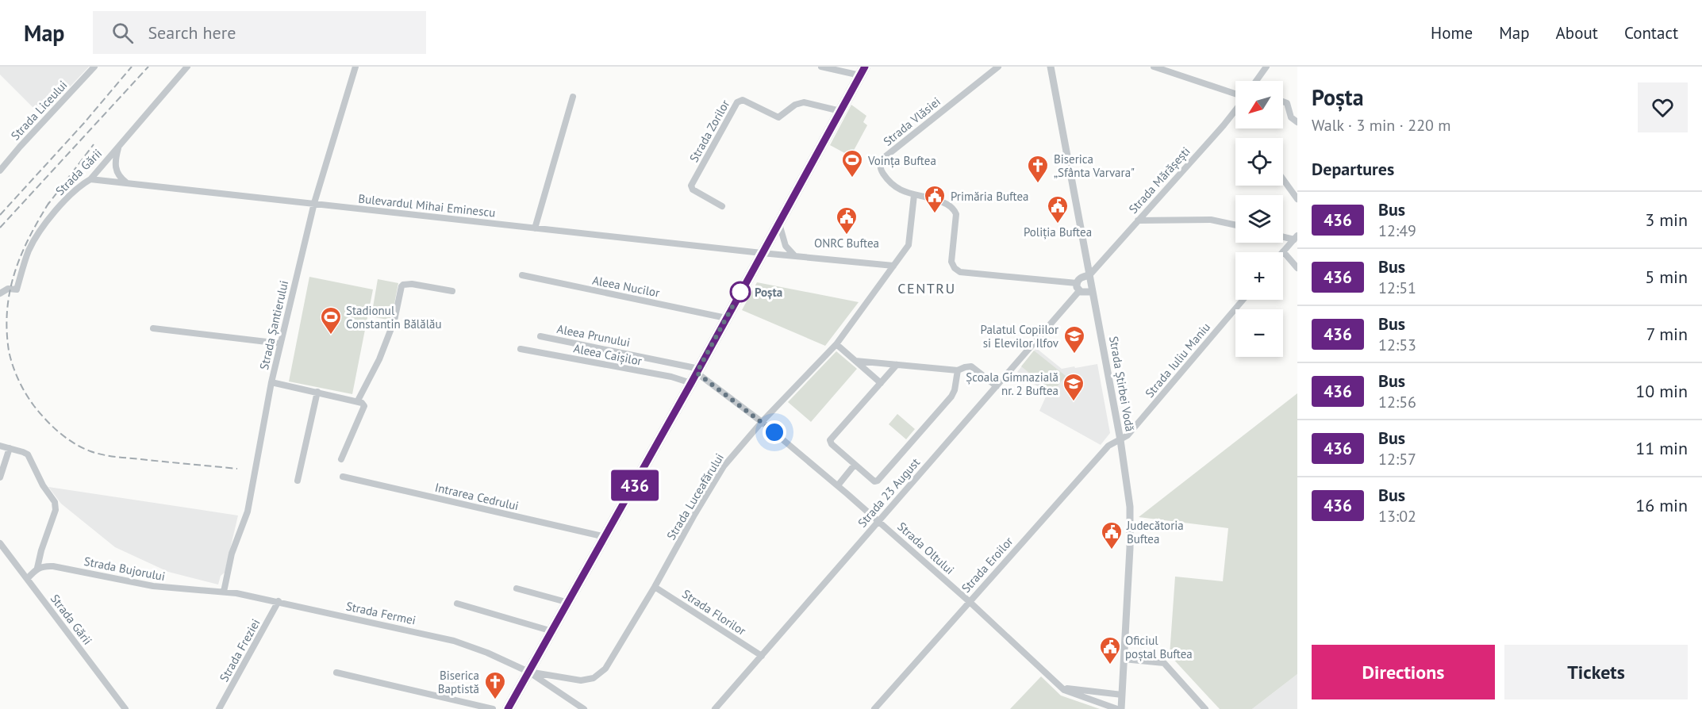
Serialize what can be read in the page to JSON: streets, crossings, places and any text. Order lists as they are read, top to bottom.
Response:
{
  "streets": {
    "street": [
      "Strada Liceului",
      "Strada Vlăsiei",
      "Strada Zorilor",
      "Strada Gării",
      "Strada Mărășești",
      "Bulevardul Mihai Eminescu",
      "Aleea Nucilor",
      "Strada Șantierului",
      "Aleea Prunului",
      "Aleea Caișilor",
      "Strada Iuliu Maniu",
      "Strada Știrbei Vodă",
      "Strada 23 August",
      "Intrarea Cedrului",
      "Strada Luceafărului",
      "Strada Oltului",
      "Strada Eroilor",
      "Strada Bujorului",
      "Strada Florilor",
      "Strada Fermei",
      "Strada Freziei"
    ]
  },
  "crossings": [
    ["Strada Vlăsiei", "Strada Luceafărului"],
    ["Strada Gării", "Bulevardul Mihai Eminescu"],
    ["Strada Mărășești", "Strada Știrbei Vodă"],
    ["Bulevardul Mihai Eminescu", "Strada Șantierului"],
    ["Bulevardul Mihai Eminescu", "Strada Luceafărului"],
    ["Strada Șantierului", "Strada Bujorului"],
    ["Strada Șantierului", "Strada Fermei"],
    ["Aleea Prunului", "Strada Oltului"],
    ["Strada Iuliu Maniu", "Strada Știrbei Vodă"],
    ["Strada Iuliu Maniu", "Strada Eroilor"],
    ["Strada Știrbei Vodă", "Strada Oltului"],
    ["Strada Știrbei Vodă", "Strada Eroilor"],
    ["Strada 23 August", "Strada Oltului"],
    ["Strada 23 August", "Strada Florilor"],
    ["Strada Luceafărului", "Strada Oltului"],
    ["Strada Luceafărului", "Strada Florilor"],
    ["Strada Luceafărului", "Strada Fermei"],
    ["Strada Oltului", "Strada Eroilor"],
    ["Strada Bujorului", "Strada Fermei"],
    ["Strada Fermei", "Strada Freziei"]
  ],
  "districts": ["CENTRU"],
  "places": {
    "sports": ["Voința Buftea", "Stadionul Constantin Bălălău"],
    "church": ["Biserica „Sfânta Varvara\"", "Biserica Baptistă"],
    "public building": [
      "Primăria Buftea",
      "Poliția Buftea",
      "ONRC Buftea",
      "Judecătoria Buftea",
      "Oficiul poștal Buftea"
    ],
    "other": ["Poșta"],
    "school or university": ["Palatul Copiilor si Elevilor Ilfov", "Școala Gimnazială nr. 2 Buftea"]
  },
  "lines": ["bus line 436"],
  "north": "bottom left",
  "page": {
    "header": "Map",
    "search": "Search here",
    "nav": [
      "Home",
      "Map",
      "About",
      "Contact"
    ],
    "on_map": "436",
    "heading": [
      ["Poșta", "Walk · 3 min · 220 m"],
      "Departures"
    ],
    "map_buttons": ["+", "−"],
    "list": [
      {
        "mark": "436",
        "name": "Bus",
        "note": "12:49",
        "value": "3 min"
      },
      {
        "mark": "436",
        "name": "Bus",
        "note": "12:51",
        "value": "5 min"
      },
      {
        "mark": "436",
        "name": "Bus",
        "note": "12:53",
        "value": "7 min"
      },
      {
        "mark": "436",
        "name": "Bus",
        "note": "12:56",
        "value": "10 min"
      },
      {
        "mark": "436",
        "name": "Bus",
        "note": "12:57",
        "value": "11 min"
      },
      {
        "mark": "436",
        "name": "Bus",
        "note": "13:02",
        "value": "16 min"
      }
    ],
    "buttons": ["Directions", "Tickets"]
  }
}
